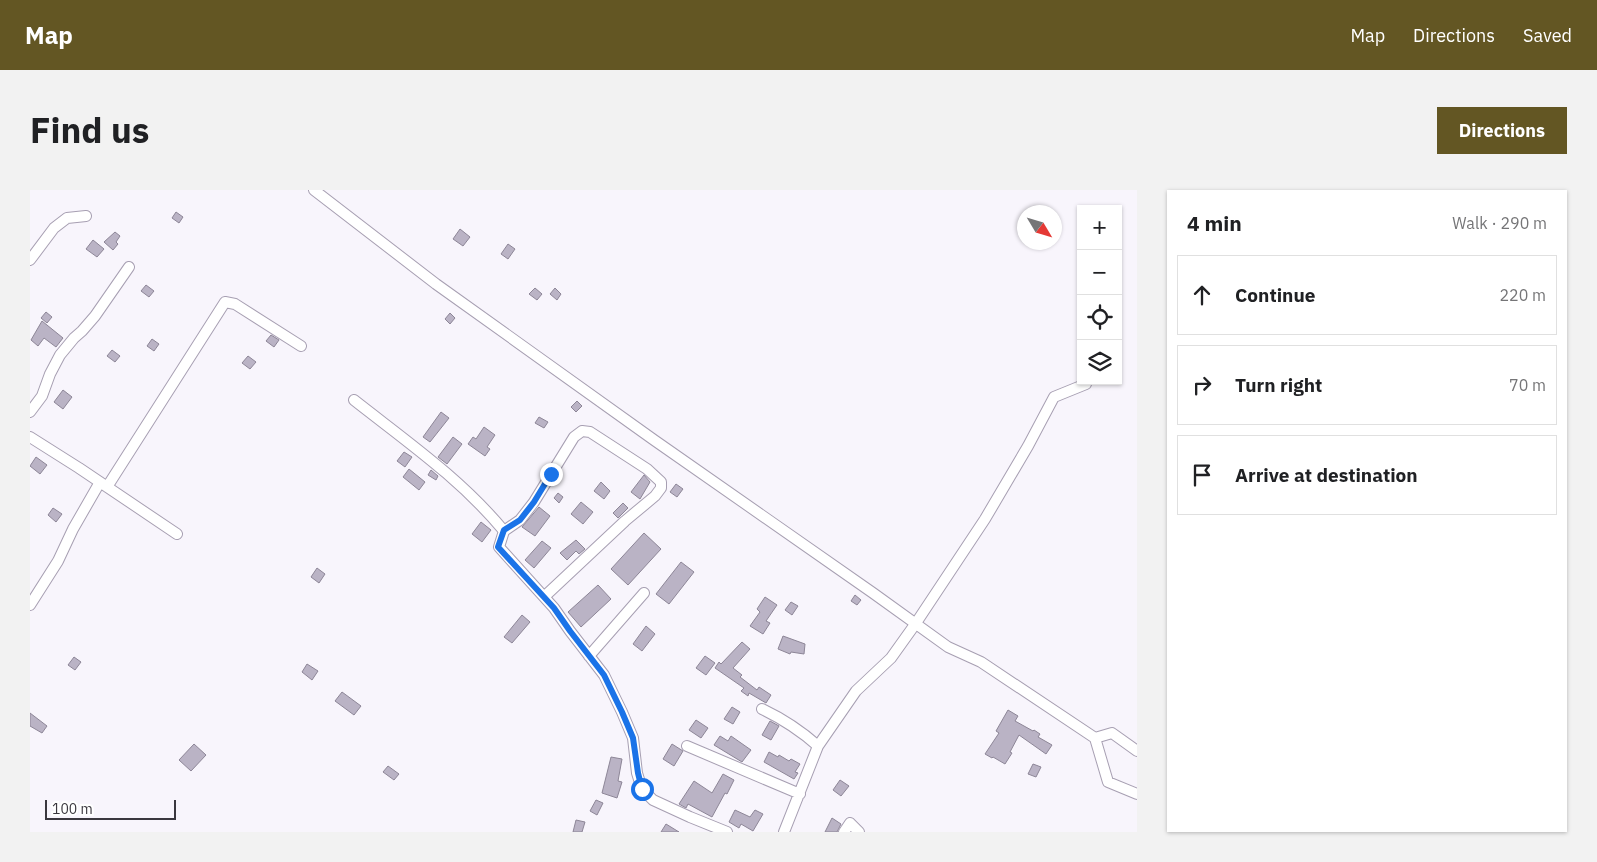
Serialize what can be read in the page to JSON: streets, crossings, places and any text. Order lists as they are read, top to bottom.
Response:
{
  "scale_bar": "100 m",
  "north": "bottom right",
  "page": {
    "header": "Map",
    "nav": ["Map", "Directions", "Saved"],
    "title": "Find us",
    "buttons": "Directions",
    "heading": ["4 min", "Walk · 290 m"],
    "map_buttons": ["+", "−"],
    "list": [
      ["Continue", "220 m"],
      ["Turn right", "70 m"],
      "Arrive at destination"
    ],
    "scale": "100 m"
  }
}
